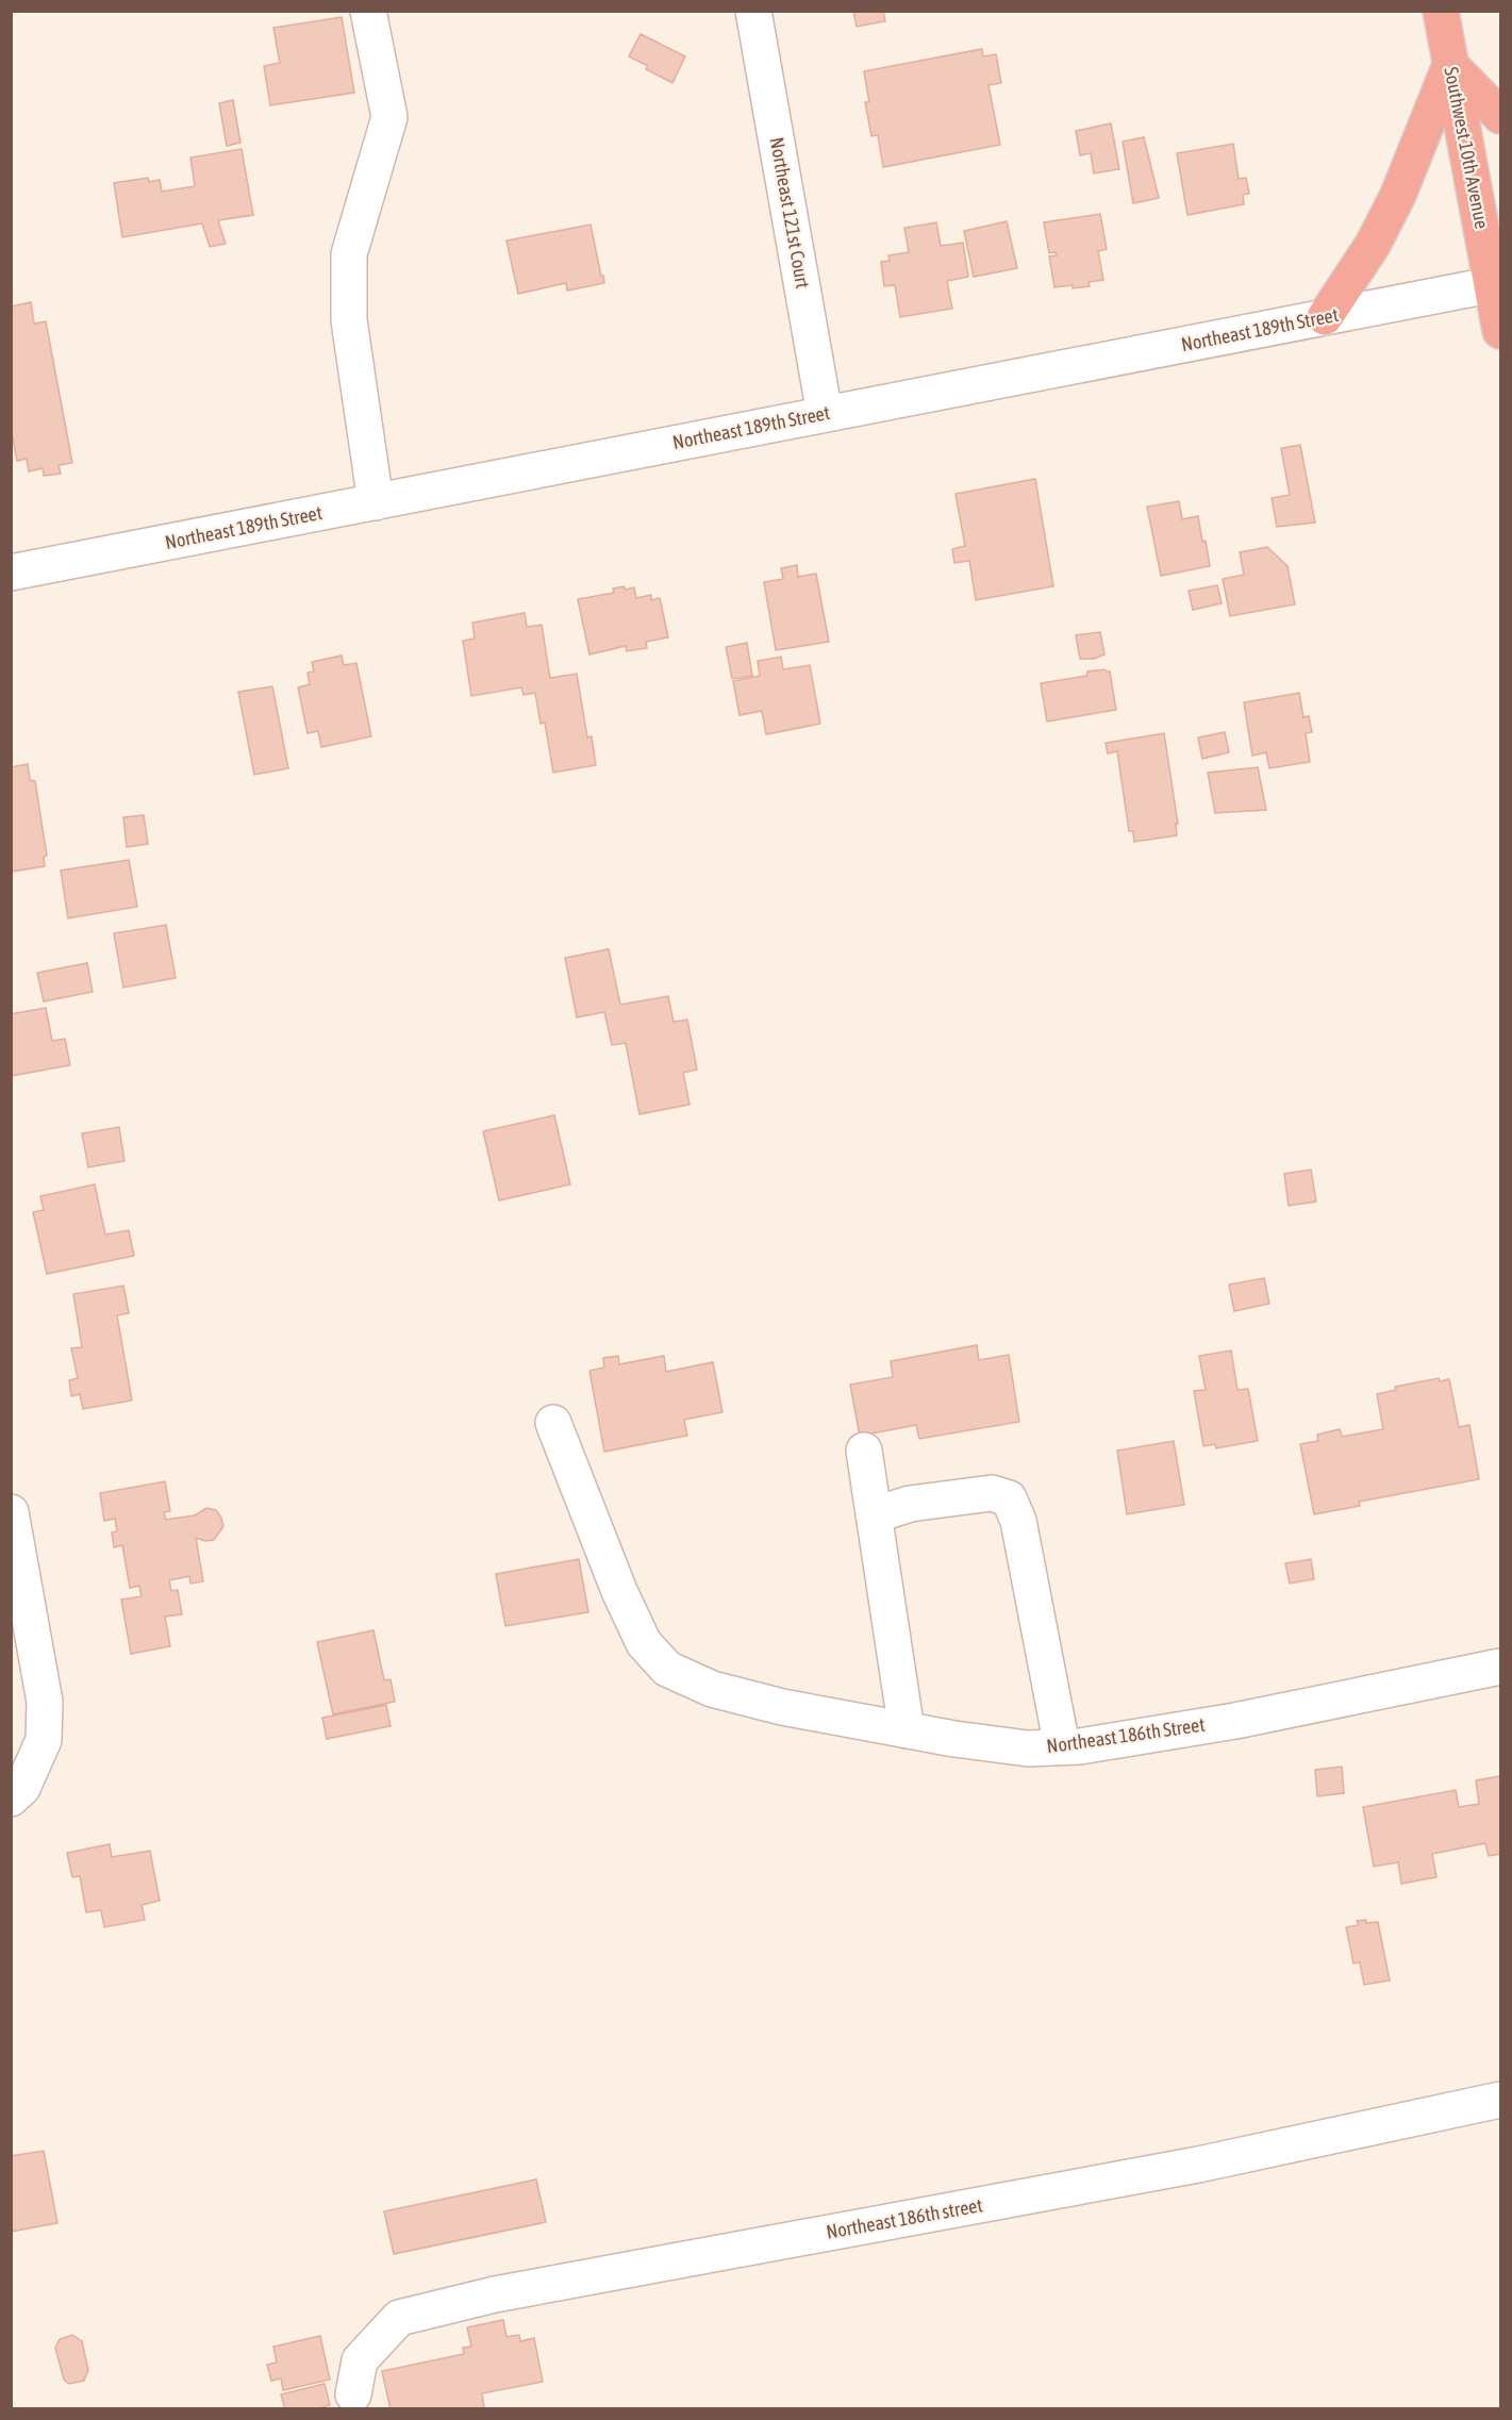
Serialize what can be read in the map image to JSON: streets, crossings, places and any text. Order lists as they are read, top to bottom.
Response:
{
  "streets": {
    "highway": ["Southwest 10th Avenue"],
    "street": [
      "Northeast 121st Court",
      "Northeast 189th Street",
      "Northeast 186th Street",
      "Northeast 186th street"
    ]
  },
  "crossings": [
    ["Southwest 10th Avenue", "Northeast 189th Street"],
    ["Northeast 121st Court", "Northeast 189th Street"]
  ]
}
